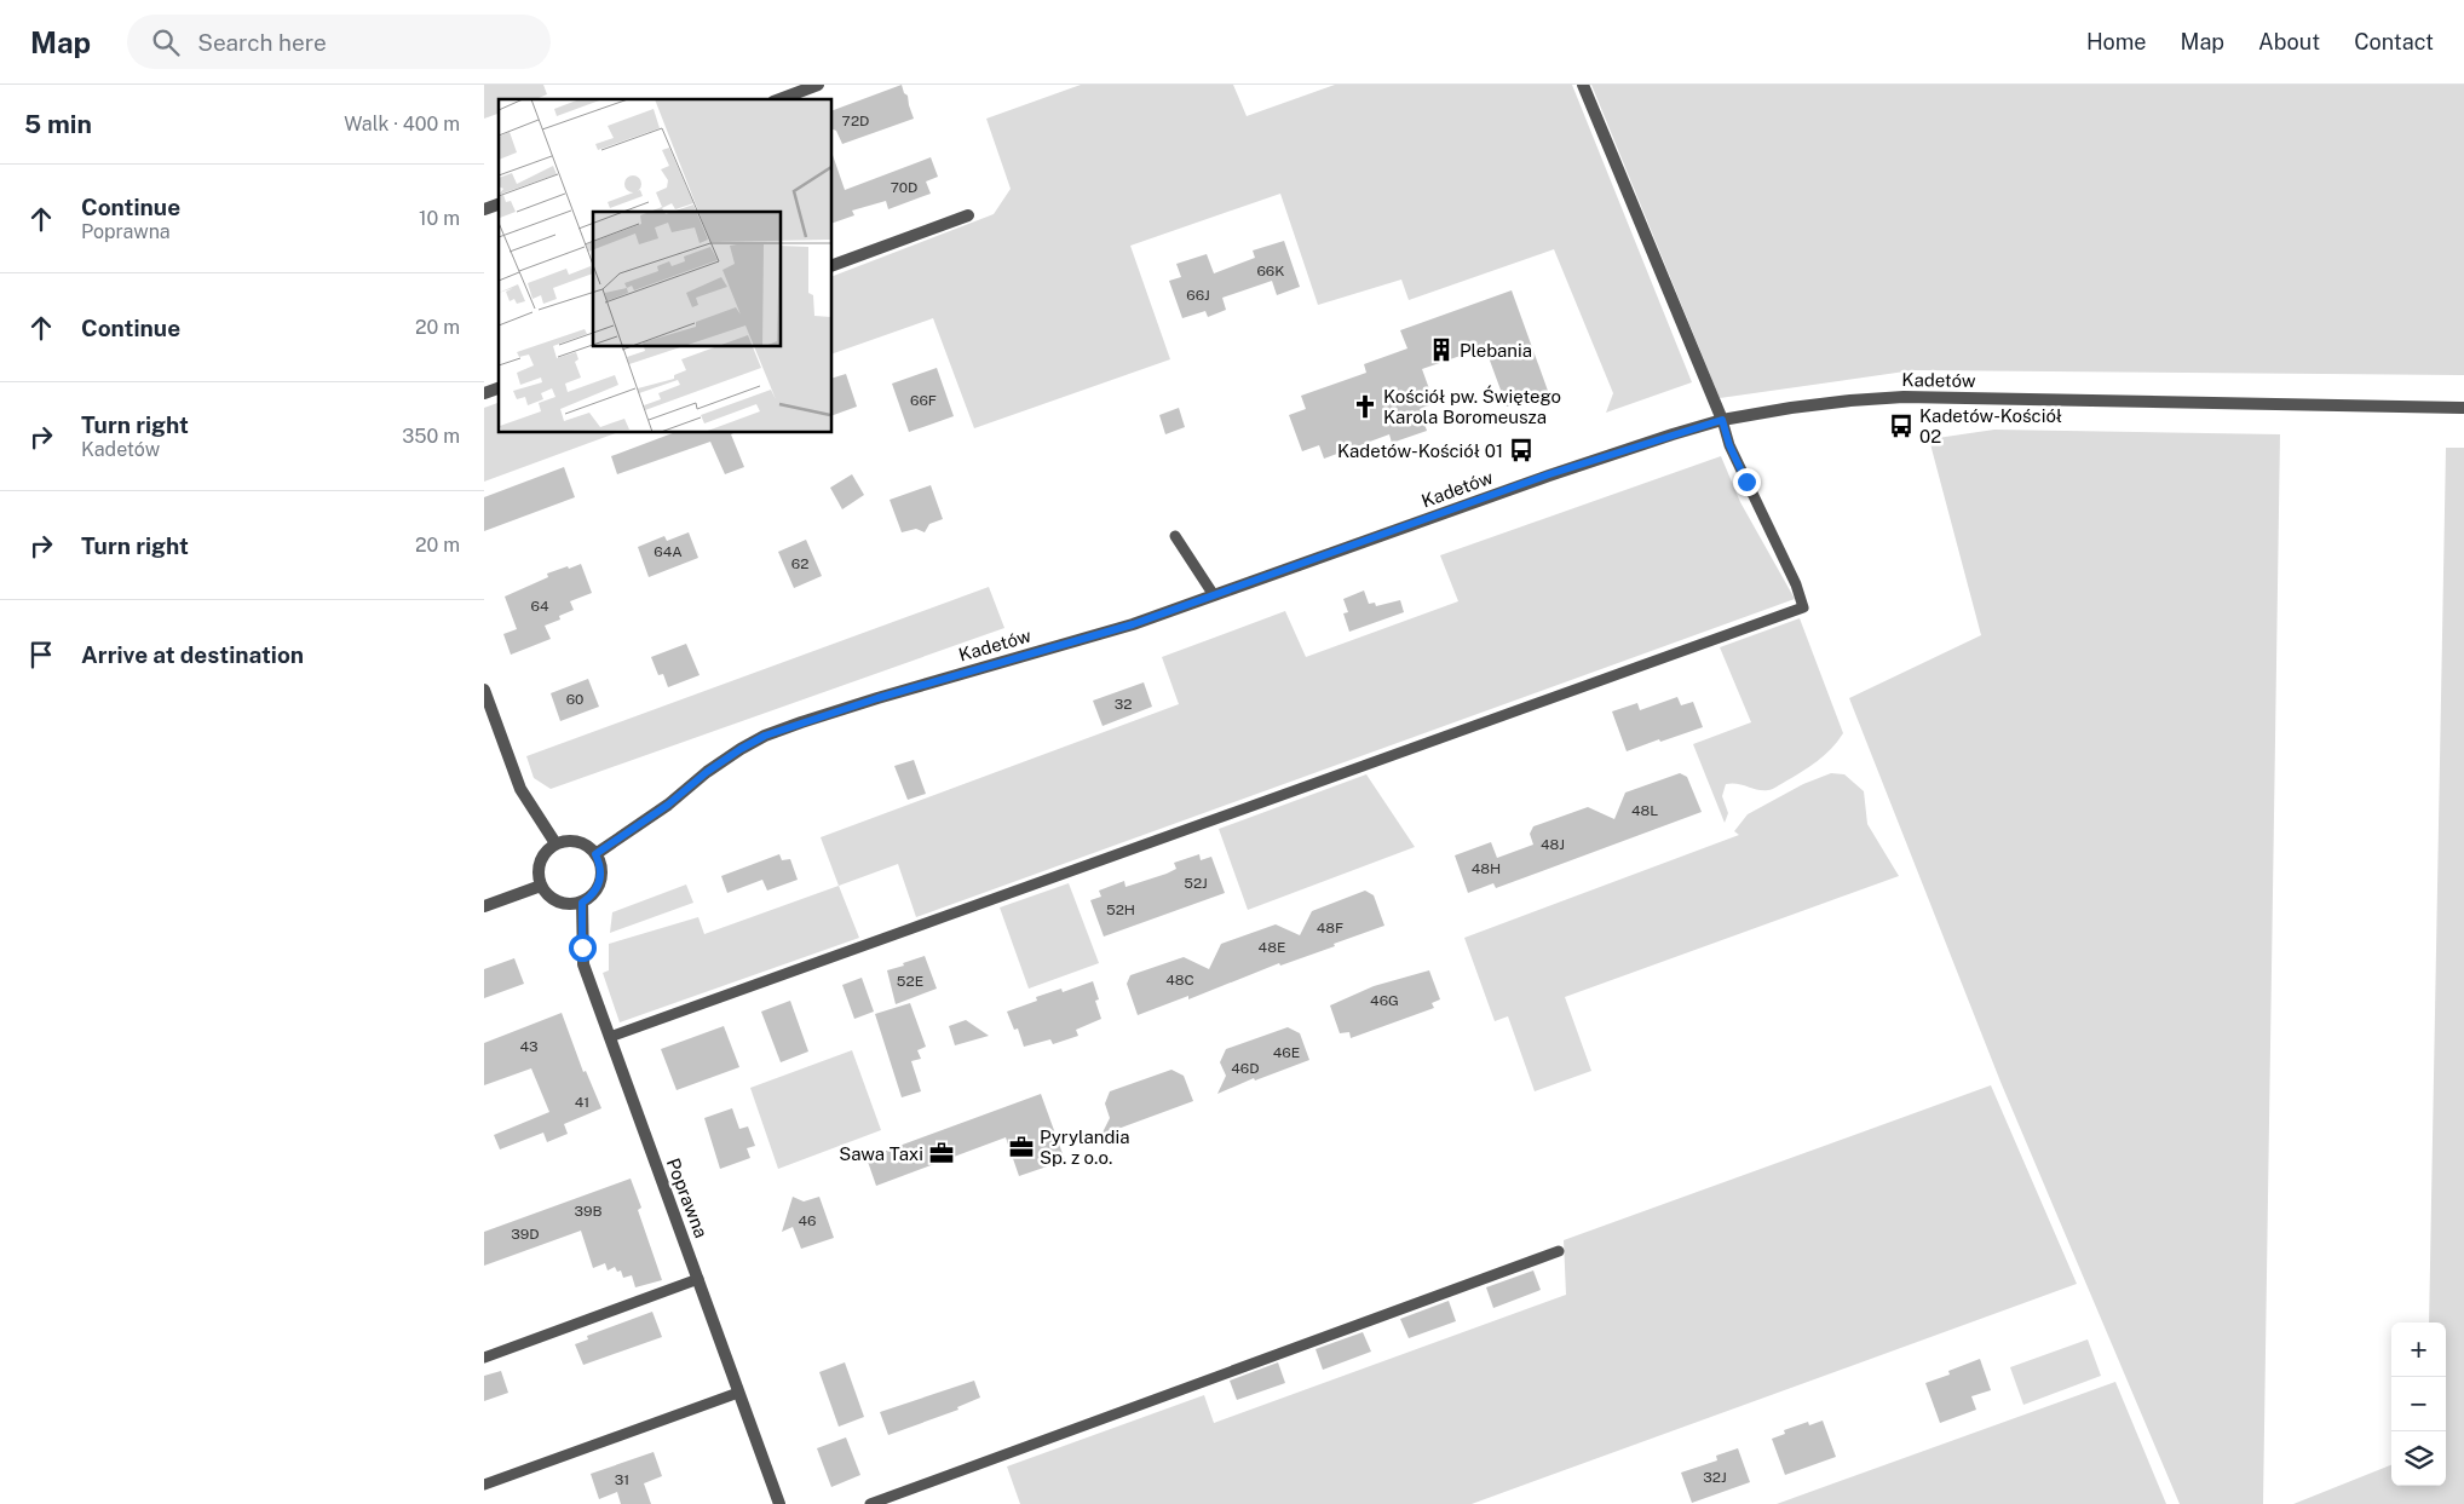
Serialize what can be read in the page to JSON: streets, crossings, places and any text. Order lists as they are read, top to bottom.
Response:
{
  "streets": {
    "street": ["Kadetów", "Poprawna"]
  },
  "crossings": [
    ["Kadetów", "Poprawna"]
  ],
  "places": {
    "building": ["Plebania"],
    "church": ["Kościół pw. Świętego Karola Boromeusza"],
    "bus stop": ["Kadetów-Kościół 02", "Kadetów-Kościół 01"],
    "office": ["Pyrylandia Sp. z o.o.", "Sawa Taxi"]
  },
  "house_numbers": [
    "72D",
    "70D",
    "66K",
    "66J",
    "66F",
    "64A",
    "62",
    "64",
    "60",
    "32",
    "48L",
    "48J",
    "48H",
    "52J",
    "52H",
    "48F",
    "48E",
    "48C",
    "52E",
    "46G",
    "43",
    "46E",
    "46D",
    "41",
    "39B",
    "46",
    "39D",
    "32J",
    "31"
  ],
  "page": {
    "header": "Map",
    "search": "Search here",
    "nav": [
      "Home",
      "Map",
      "About",
      "Contact"
    ],
    "heading": ["5 min", "Walk · 400 m"],
    "list": [
      ["Continue", "Poprawna", "10 m"],
      ["Continue", "20 m"],
      ["Turn right", "Kadetów", "350 m"],
      ["Turn right", "20 m"],
      "Arrive at destination"
    ],
    "map_buttons": ["+", "−"]
  }
}
